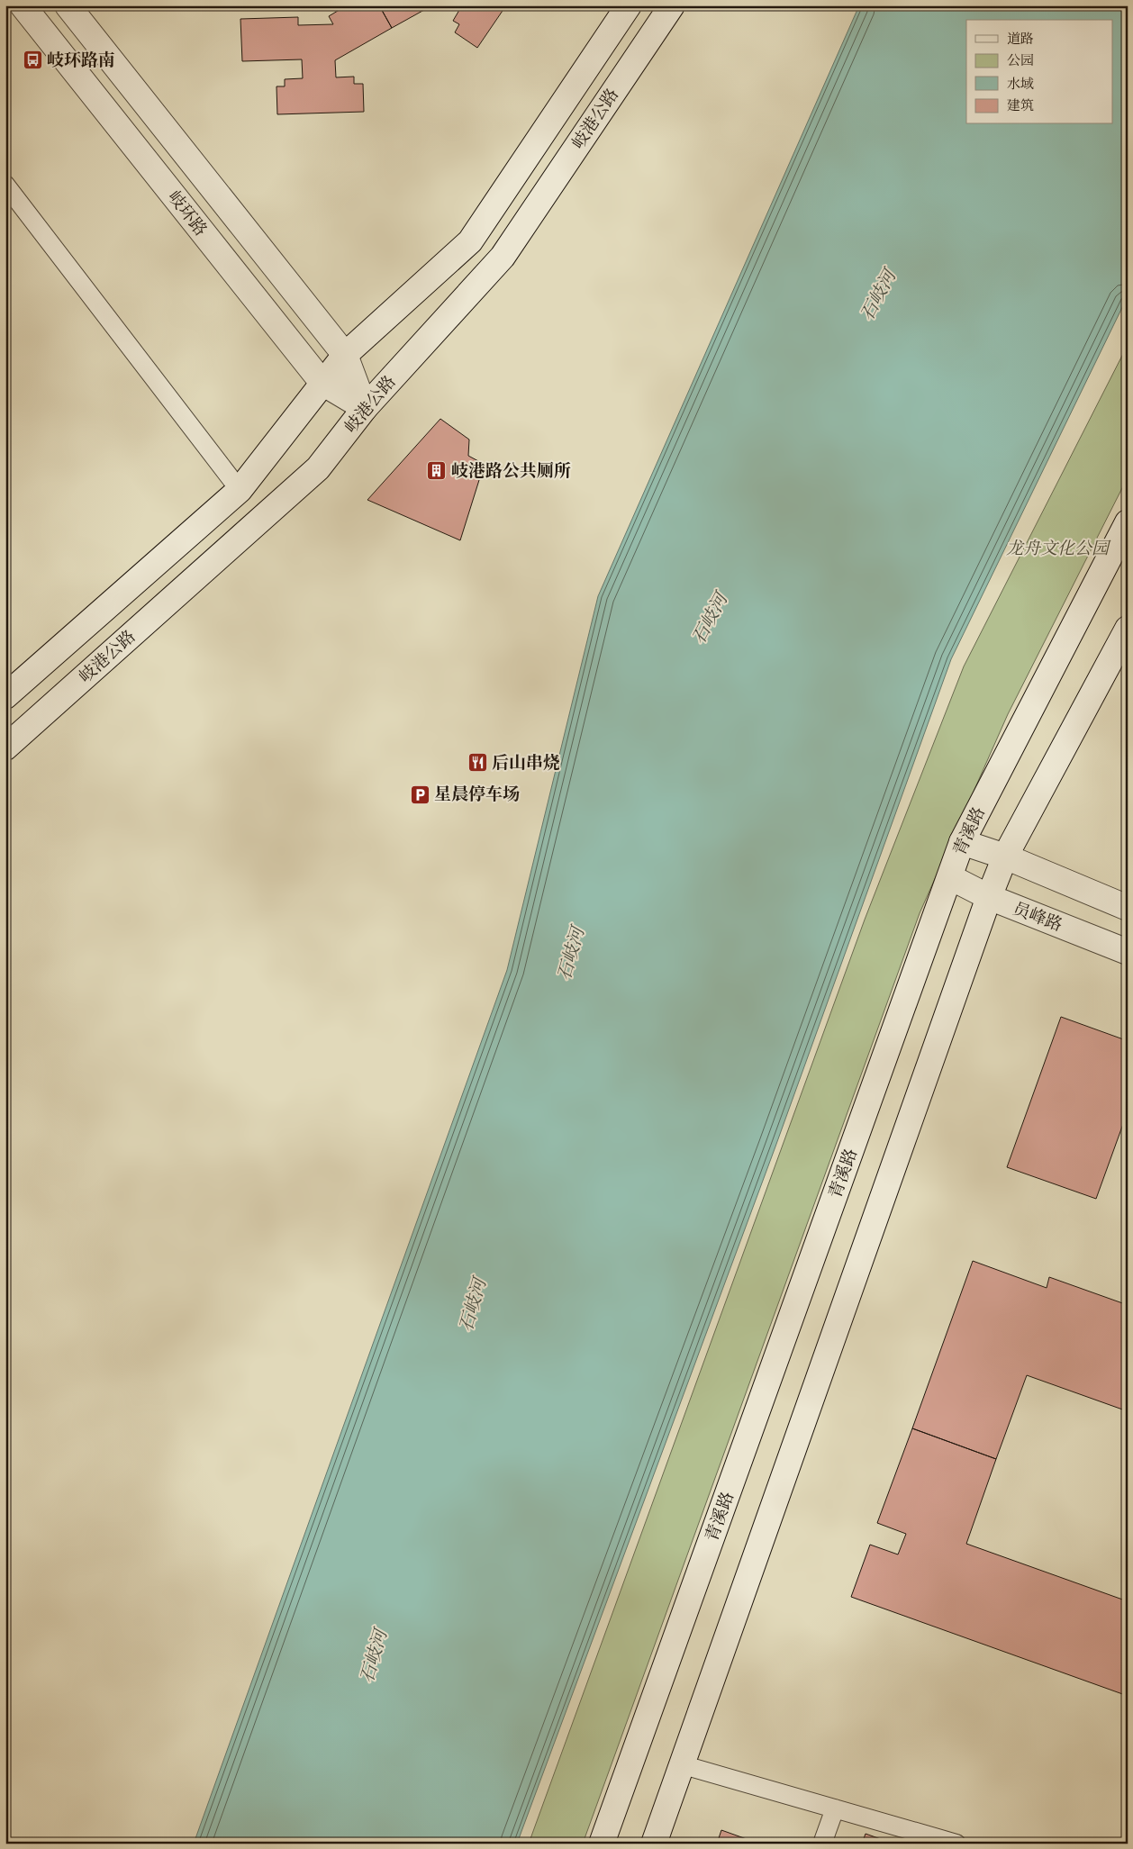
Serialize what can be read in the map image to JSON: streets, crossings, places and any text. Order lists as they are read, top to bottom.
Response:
{
  "streets": {
    "main road": [
      "岐港公路",
      "岐环路",
      "青溪路",
      "员峰路"
    ]
  },
  "crossings": [
    ["岐港公路", "岐环路"],
    ["青溪路", "员峰路"]
  ],
  "water": ["石岐河"],
  "parks": ["龙舟文化公园"],
  "places": {
    "bus stop": ["岐环路南"],
    "building": ["岐港路公共厕所"],
    "restaurant": ["后山串烧"],
    "parking": ["星晨停车场"]
  },
  "legend": [
    "道路",
    "公园",
    "水域",
    "建筑"
  ]
}
